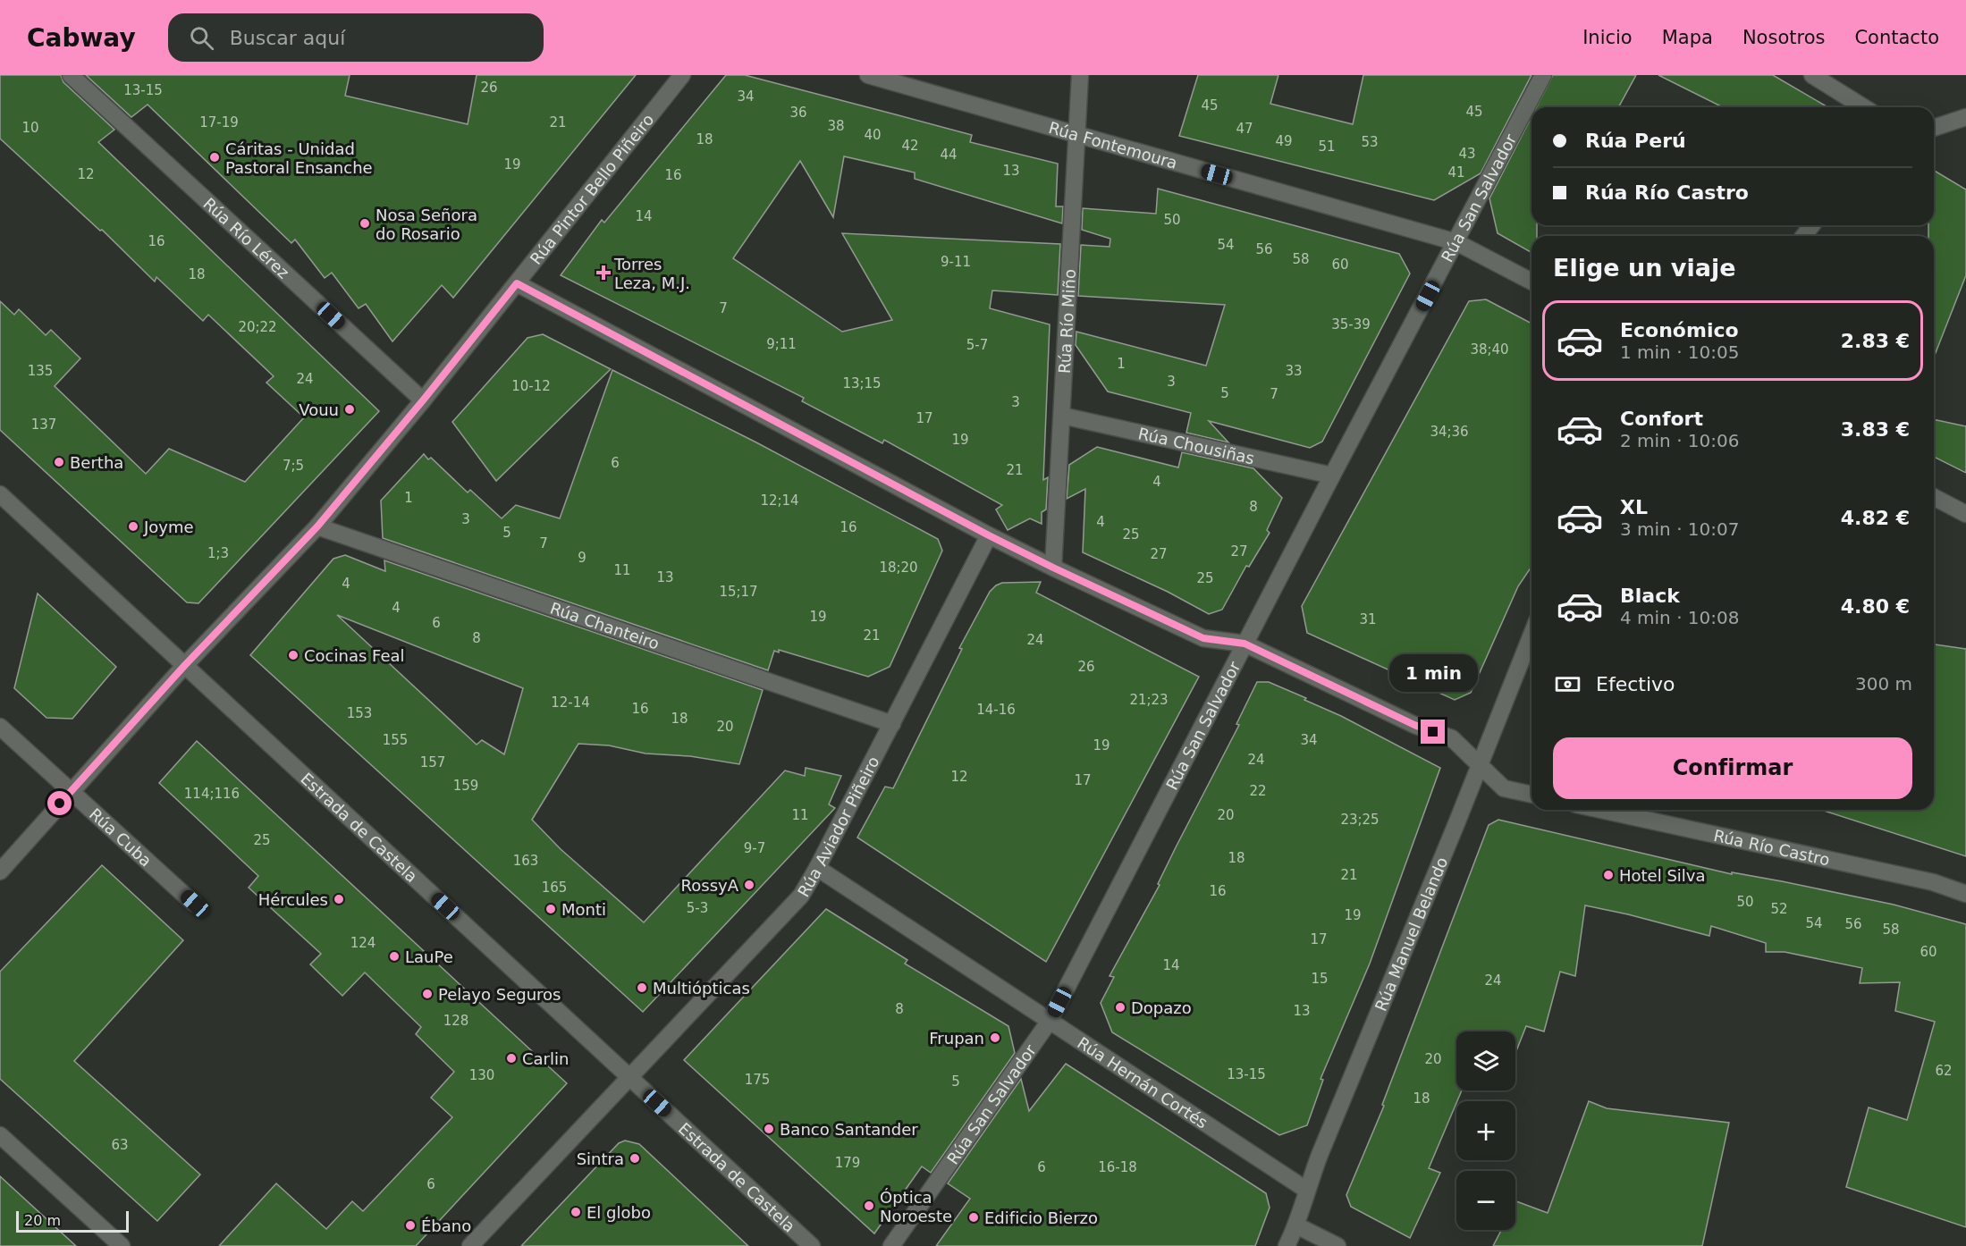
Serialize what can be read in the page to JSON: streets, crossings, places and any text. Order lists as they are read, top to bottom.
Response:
{
  "streets": {
    "street": [
      "Rúa Fontemoura",
      "Rúa Pintor Bello Piñeiro",
      "Rúa San Salvador",
      "Rúa Río Lérez",
      "Rúa Río Miño",
      "Rúa Chousiñas",
      "Rúa Chanteiro",
      "Rúa Aviador Piñeiro",
      "Estrada de Castela",
      "Rúa Cuba",
      "Rúa Río Castro",
      "Rúa Manuel Belando",
      "Rúa Hernán Cortés"
    ]
  },
  "crossings": [
    ["Rúa Fontemoura", "Rúa San Salvador"],
    ["Rúa Fontemoura", "Rúa Río Miño"],
    ["Rúa Pintor Bello Piñeiro", "Rúa Río Lérez"],
    ["Rúa Pintor Bello Piñeiro", "Rúa Chanteiro"],
    ["Rúa Pintor Bello Piñeiro", "Estrada de Castela"],
    ["Rúa Pintor Bello Piñeiro", "Rúa Cuba"],
    ["Rúa San Salvador", "Rúa Chousiñas"],
    ["Rúa San Salvador", "Rúa Hernán Cortés"],
    ["Rúa Río Miño", "Rúa Chousiñas"],
    ["Rúa Chanteiro", "Rúa Aviador Piñeiro"],
    ["Rúa Aviador Piñeiro", "Estrada de Castela"],
    ["Rúa Aviador Piñeiro", "Rúa Hernán Cortés"],
    ["Rúa Manuel Belando", "Rúa Hernán Cortés"]
  ],
  "places": {
    "other": [
      "Cáritas - Unidad Pastoral Ensanche",
      "Nosa Señora do Rosario",
      "Vouu",
      "Bertha",
      "Joyme",
      "Cocinas Feal",
      "Hotel Silva",
      "RossyA",
      "Hércules",
      "Monti",
      "LauPe",
      "Multiópticas",
      "Pelayo Seguros",
      "Dopazo",
      "Frupan",
      "Carlin",
      "Banco Santander",
      "Sintra",
      "Óptica Noroeste",
      "El globo",
      "Edificio Bierzo",
      "Ébano"
    ],
    "health": ["Torres Leza, M.J."]
  },
  "house_numbers": [
    "26",
    "13-15",
    "34",
    "45",
    "45",
    "36",
    "17-19",
    "21",
    "38",
    "10",
    "47",
    "40",
    "18",
    "49",
    "53",
    "42",
    "51",
    "43",
    "44",
    "19",
    "13",
    "41",
    "12",
    "16",
    "14",
    "50",
    "16",
    "54",
    "56",
    "58",
    "9-11",
    "60",
    "18",
    "7",
    "35-39",
    "20;22",
    "9;11",
    "5-7",
    "38;40",
    "1",
    "135",
    "33",
    "24",
    "3",
    "13;15",
    "10-12",
    "5",
    "7",
    "3",
    "17",
    "137",
    "34;36",
    "19",
    "6",
    "7;5",
    "21",
    "4",
    "1",
    "12;14",
    "8",
    "3",
    "4",
    "16",
    "5",
    "25",
    "7",
    "27",
    "1;3",
    "27",
    "9",
    "18;20",
    "11",
    "13",
    "25",
    "4",
    "15;17",
    "4",
    "19",
    "31",
    "6",
    "21",
    "8",
    "24",
    "26",
    "21;23",
    "12-14",
    "16",
    "14-16",
    "153",
    "18",
    "20",
    "155",
    "34",
    "19",
    "24",
    "157",
    "12",
    "17",
    "159",
    "22",
    "114;116",
    "11",
    "20",
    "23;25",
    "25",
    "9-7",
    "18",
    "163",
    "21",
    "165",
    "16",
    "50",
    "5-3",
    "52",
    "19",
    "54",
    "56",
    "58",
    "17",
    "124",
    "60",
    "14",
    "15",
    "24",
    "8",
    "13",
    "128",
    "20",
    "62",
    "13-15",
    "130",
    "175",
    "5",
    "18",
    "63",
    "179",
    "6",
    "16-18",
    "6"
  ],
  "scale_bar": "20 m",
  "page": {
    "header": "Cabway",
    "search": "Buscar aquí",
    "nav": [
      "Inicio",
      "Mapa",
      "Nosotros",
      "Contacto"
    ],
    "banner": ["Rúa Perú", "Rúa Río Castro"],
    "heading": "Elige un viaje",
    "list": [
      {
        "name": "Económico",
        "note": "1 min · 10:05",
        "value": "2.83 €"
      },
      {
        "name": "Confort",
        "note": "2 min · 10:06",
        "value": "3.83 €"
      },
      {
        "name": "XL",
        "note": "3 min · 10:07",
        "value": "4.82 €"
      },
      {
        "name": "Black",
        "note": "4 min · 10:08",
        "value": "4.80 €"
      }
    ],
    "bubble": "1 min",
    "pay": ["Efectivo", "300 m"],
    "buttons": "Confirmar",
    "map_buttons": ["+", "−"],
    "scale": "20 m"
  }
}
